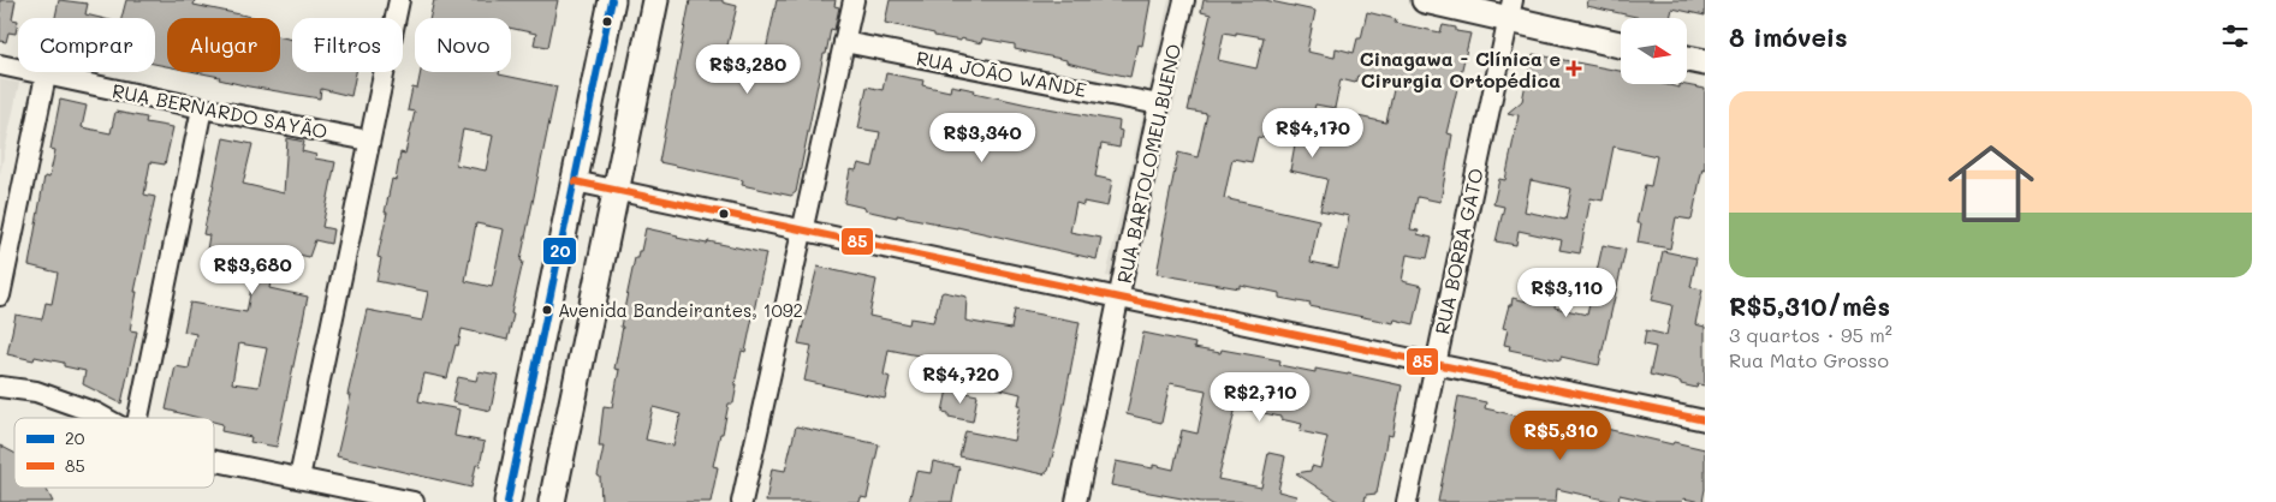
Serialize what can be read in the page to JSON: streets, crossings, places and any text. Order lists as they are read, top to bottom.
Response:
{
  "streets": {
    "street": [
      "RUA JOÃO WANDE",
      "RUA BERNARDO SAYÃO",
      "RUA BARTOLOMEU BUENO",
      "RUA BORBA GATO"
    ]
  },
  "crossings": [
    ["RUA JOÃO WANDE", "RUA BARTOLOMEU BUENO"]
  ],
  "places": {
    "health": ["Cinagawa - Clínica e Cirurgia Ortopédica"],
    "other": ["Avenida Bandeirantes, 1092"]
  },
  "lines": ["transit line 20", "transit line 85"],
  "legend": ["20", "85"],
  "north": "right",
  "page": {
    "heading": "8 imóveis",
    "chip": [
      "Comprar",
      "Alugar",
      "Filtros",
      "Novo"
    ],
    "price": [
      "R$3,280",
      "R$4,170",
      "R$3,340",
      "R$3,680",
      "R$3,110",
      "R$4,720",
      "R$2,710",
      "R$5,310"
    ],
    "list": [
      {
        "name": "R$5,310/mês",
        "note": "3 quartos · 95 m² · Rua Mato Grosso"
      }
    ]
  }
}
